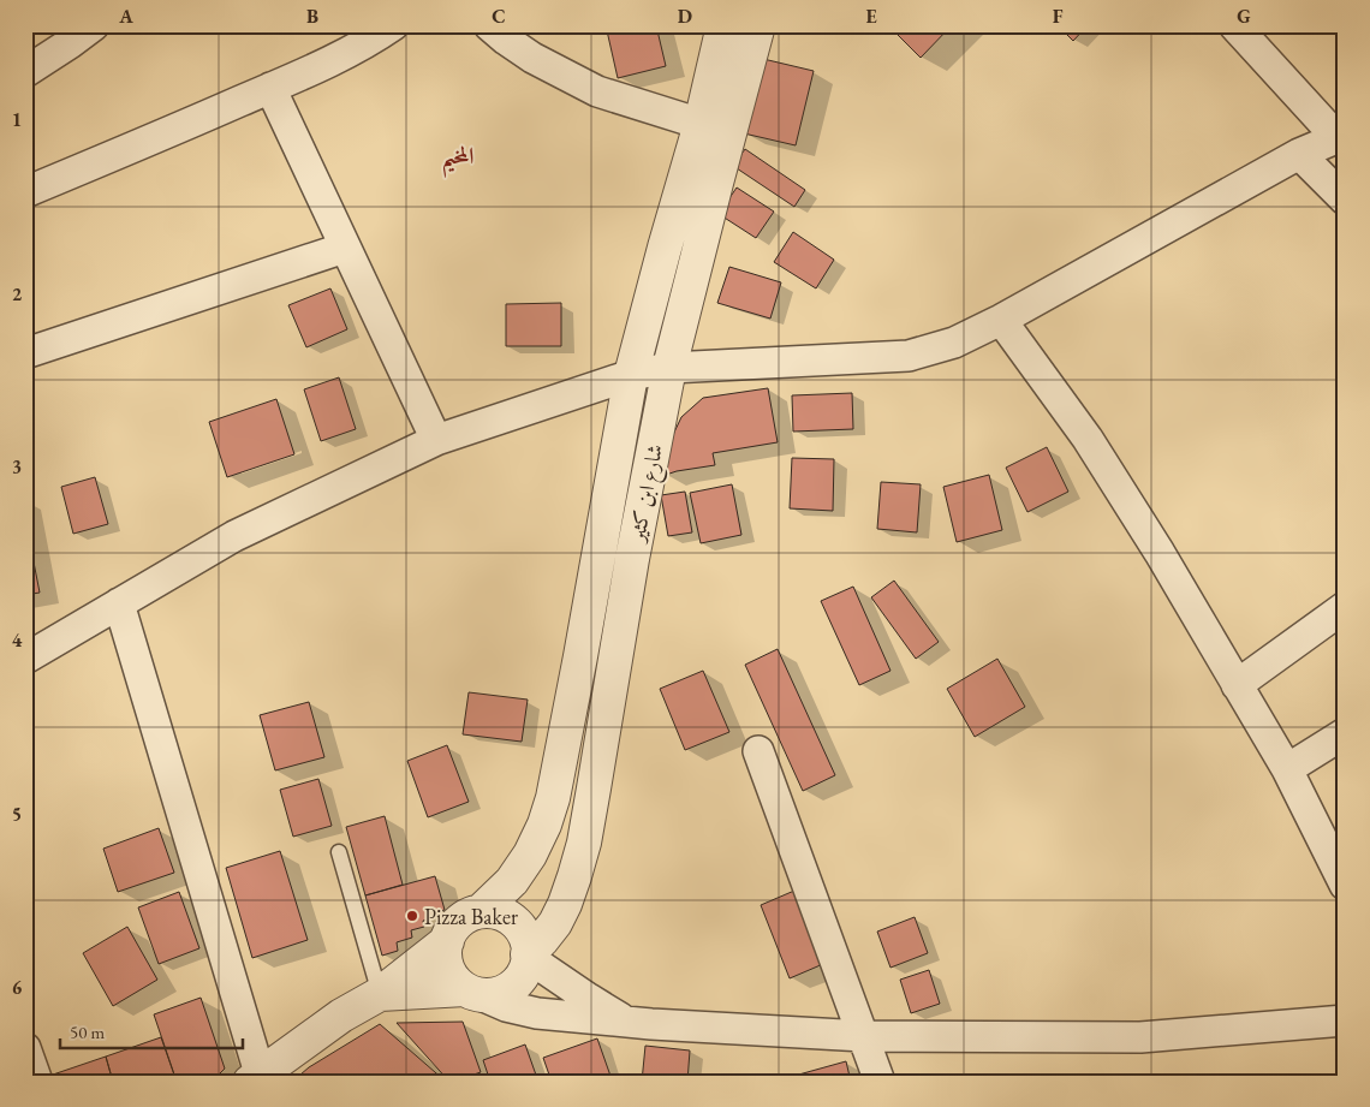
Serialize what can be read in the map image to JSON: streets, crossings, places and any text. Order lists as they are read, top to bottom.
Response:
{
  "streets": {
    "street": ["شارع ابن كثير"]
  },
  "districts": ["المخيم"],
  "places": ["Pizza Baker"],
  "scale_bar": "50 m",
  "grid": {
    "columns": [
      "A",
      "B",
      "C",
      "D",
      "E",
      "F",
      "G"
    ],
    "rows": [
      "1",
      "2",
      "3",
      "4",
      "5",
      "6"
    ]
  }
}
